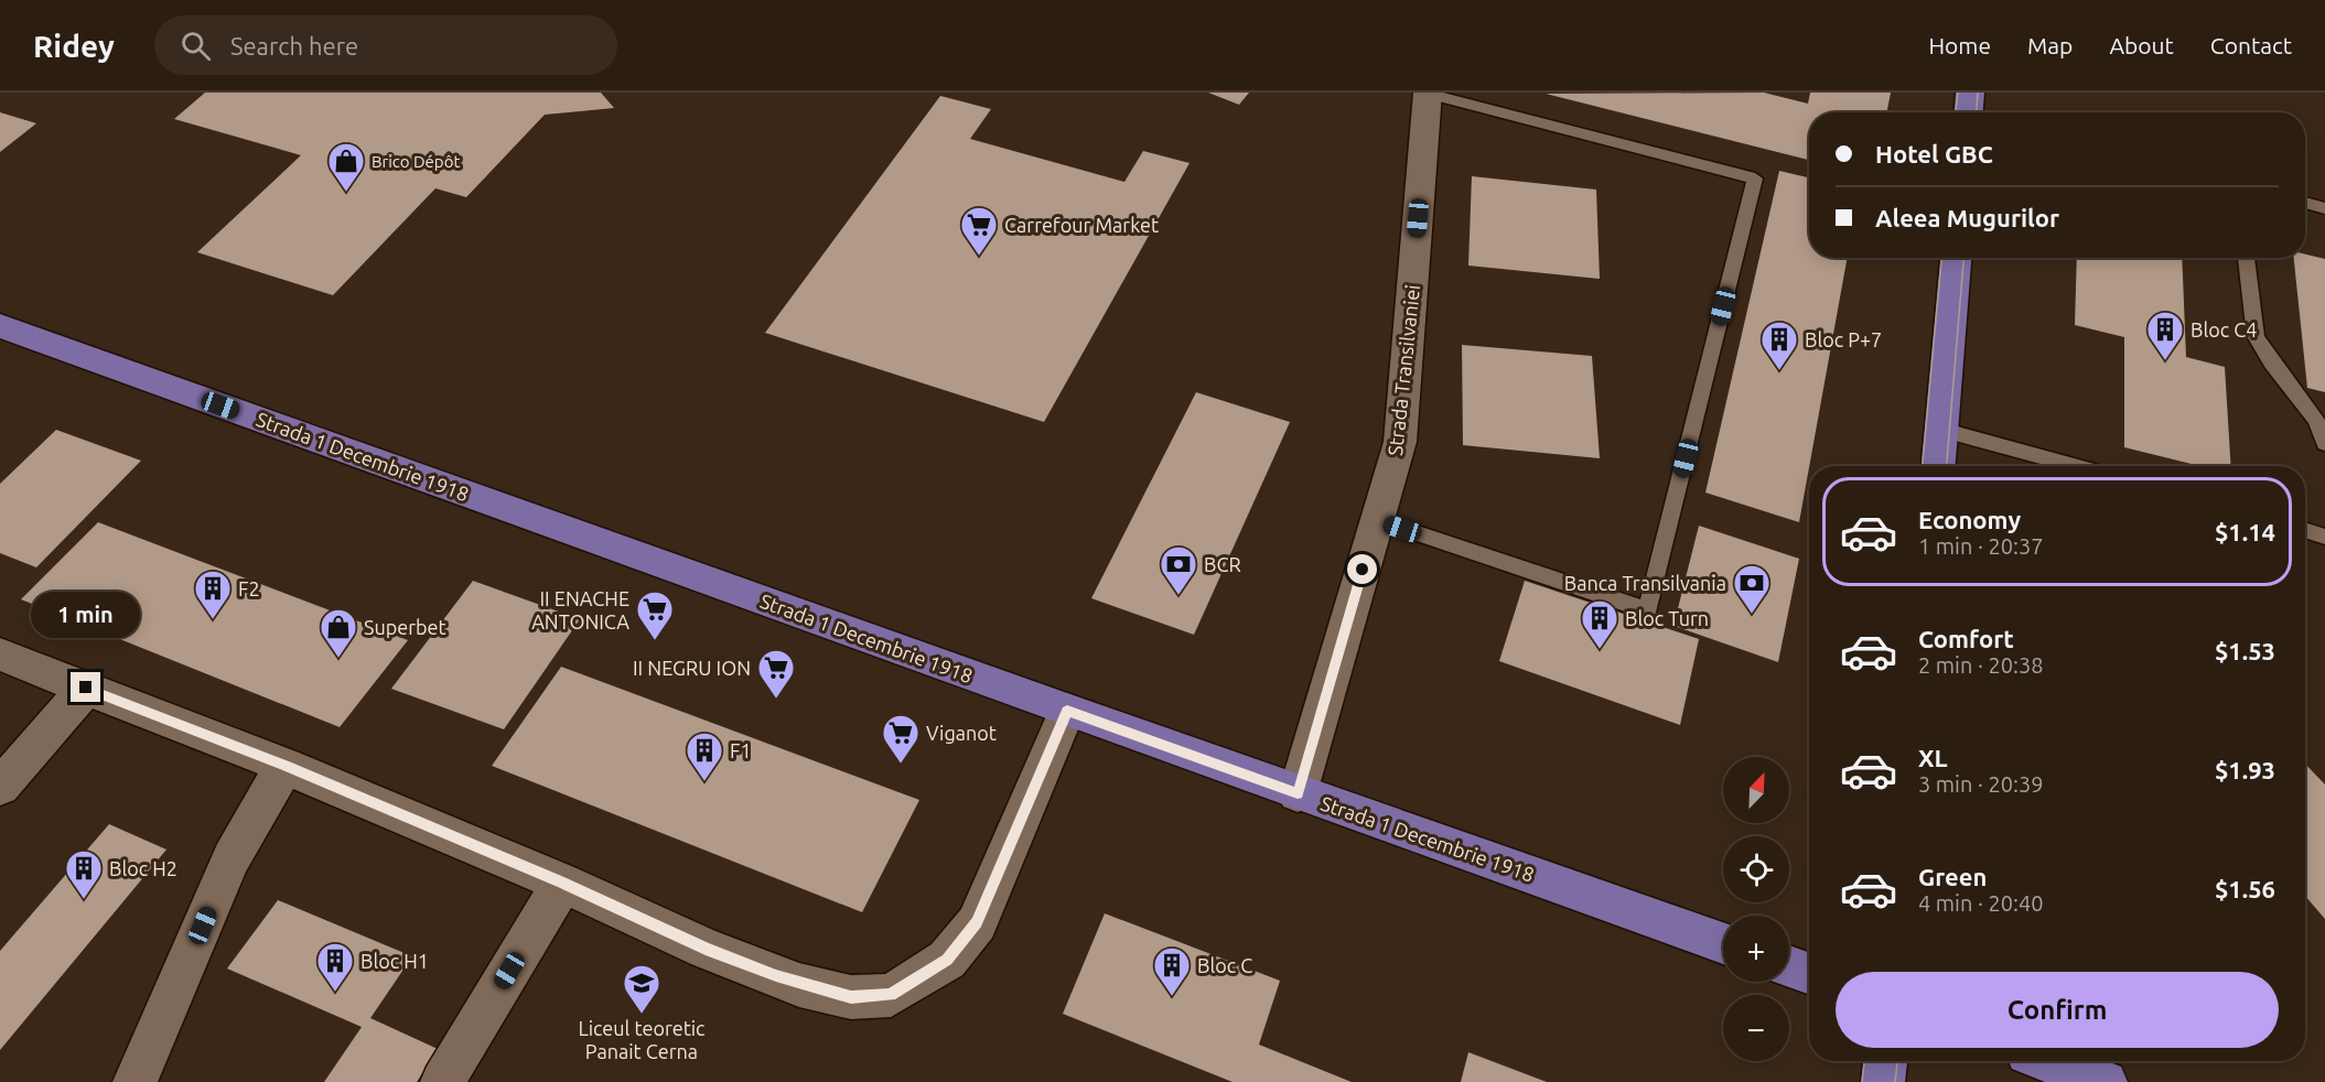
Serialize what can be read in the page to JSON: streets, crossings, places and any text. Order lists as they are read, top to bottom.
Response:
{
  "streets": {
    "main road": ["Strada 1 Decembrie 1918"],
    "street": ["Strada Transilvaniei"]
  },
  "crossings": [
    ["Strada Transilvaniei", "Strada 1 Decembrie 1918"]
  ],
  "places": {
    "shop": ["Brico Dépôt", "Superbet"],
    "supermarket": [
      "Carrefour Market",
      "II ENACHE ANTONICA",
      "II NEGRU ION",
      "Viganot"
    ],
    "building": [
      "Bloc C4",
      "Bloc P+7",
      "F2",
      "Bloc Turn",
      "F1",
      "Bloc H2",
      "Bloc H1",
      "Bloc C"
    ],
    "bank": ["BCR", "Banca Transilvania"],
    "school or university": ["Liceul teoretic Panait Cerna"]
  },
  "north": "top right",
  "page": {
    "header": "Ridey",
    "search": "Search here",
    "nav": [
      "Home",
      "Map",
      "About",
      "Contact"
    ],
    "banner": ["Hotel GBC", "Aleea Mugurilor"],
    "list": [
      {
        "name": "Economy",
        "note": "1 min · 20:37",
        "value": "$1.14"
      },
      {
        "name": "Comfort",
        "note": "2 min · 20:38",
        "value": "$1.53"
      },
      {
        "name": "XL",
        "note": "3 min · 20:39",
        "value": "$1.93"
      },
      {
        "name": "Green",
        "note": "4 min · 20:40",
        "value": "$1.56"
      }
    ],
    "bubble": "1 min",
    "map_buttons": ["+", "−"],
    "buttons": "Confirm"
  }
}
